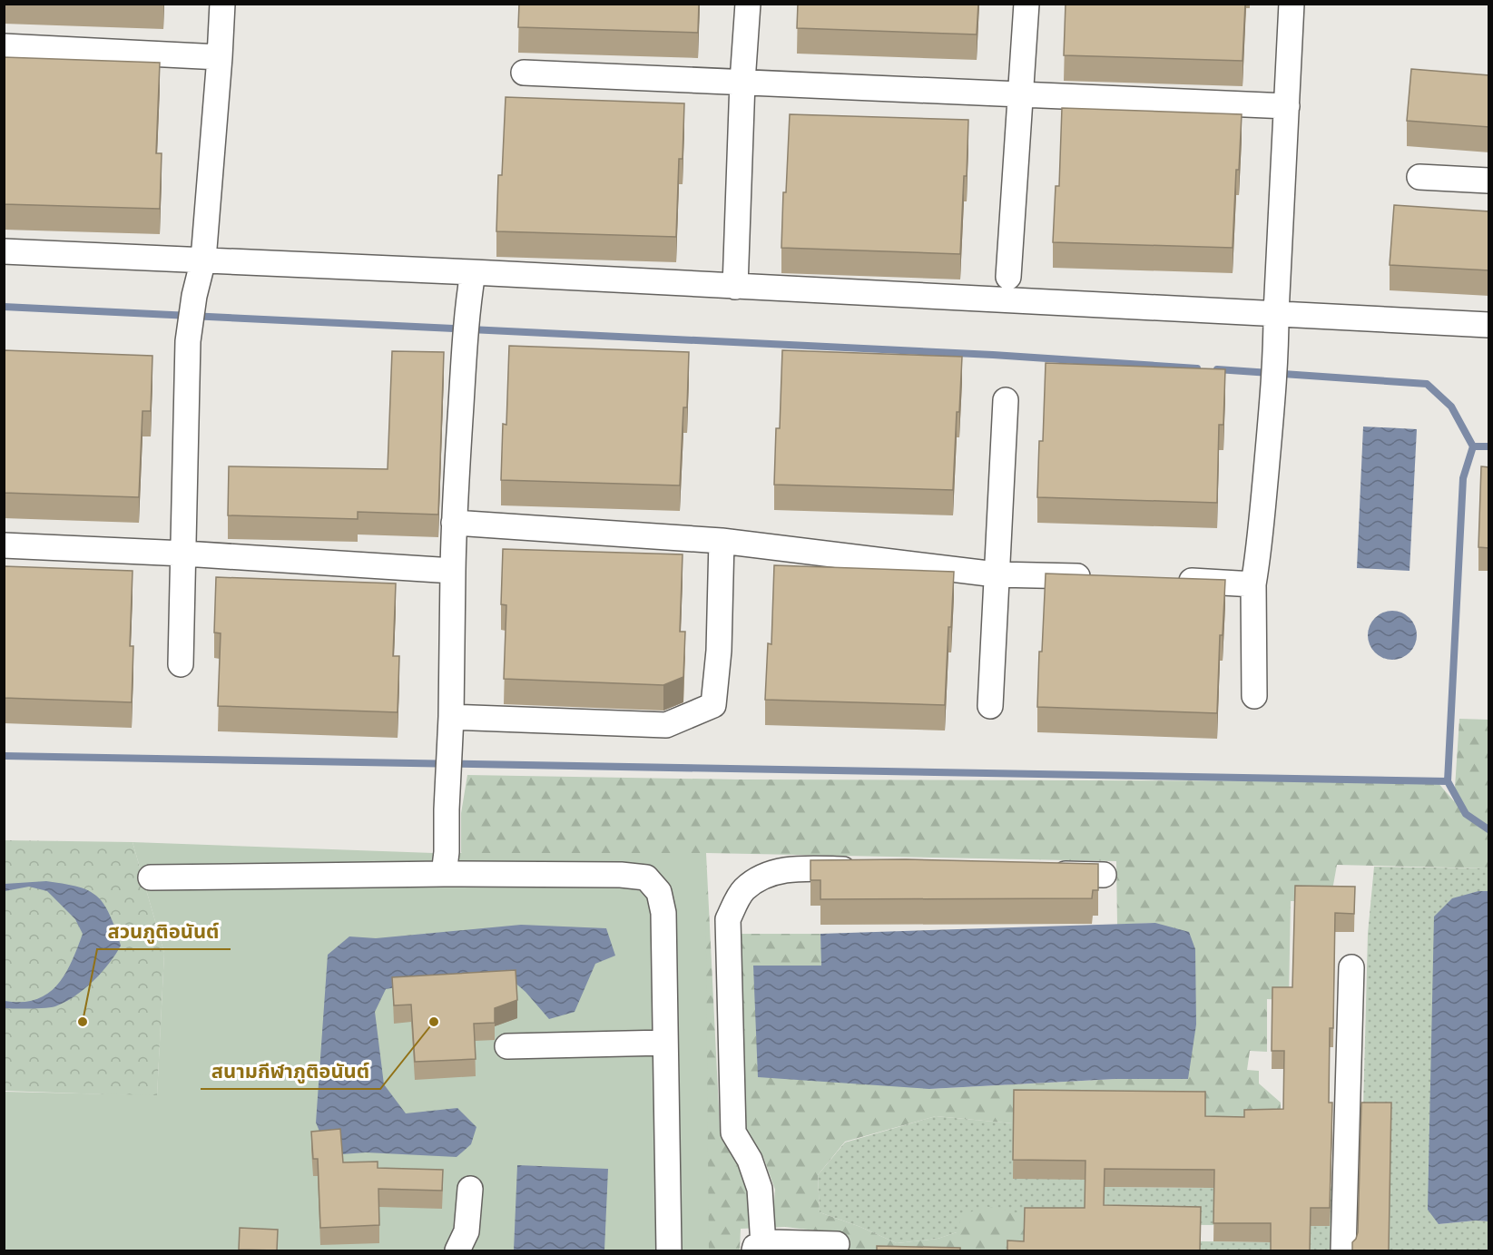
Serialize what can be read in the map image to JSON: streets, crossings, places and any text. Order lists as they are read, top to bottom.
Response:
{
  "places": ["สวนภูติอนันต์", "สนามกีฬาภูติอนันต์"]
}
